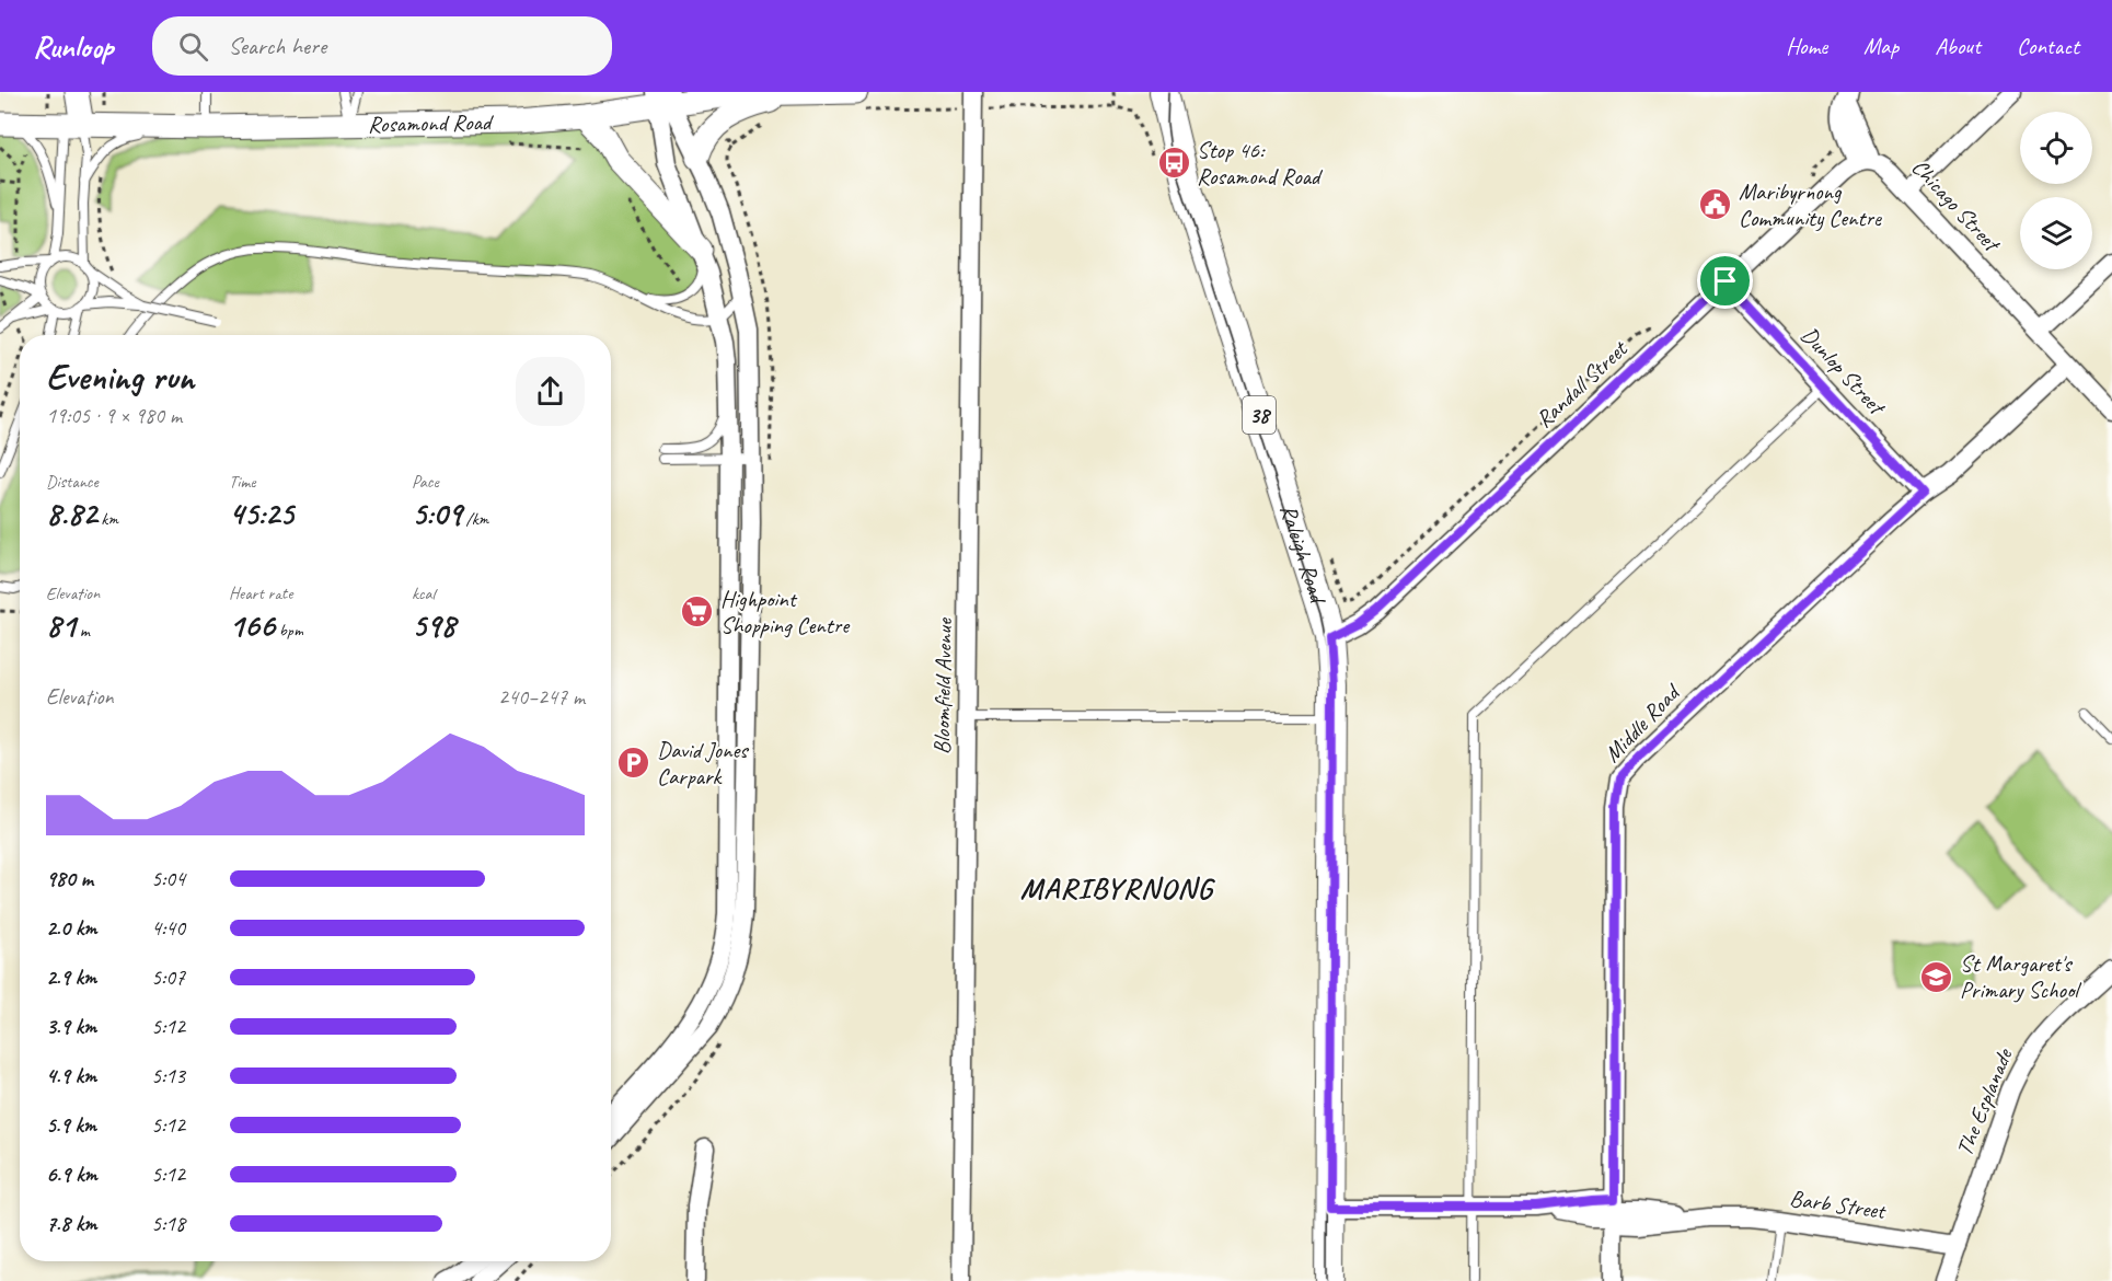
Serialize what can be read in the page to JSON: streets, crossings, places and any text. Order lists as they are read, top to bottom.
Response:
{
  "streets": {
    "main road": ["38", "Raleigh Road"],
    "street": [
      "Rosamond Road",
      "Chicago Street",
      "Dunlop Street",
      "Randall Street",
      "Bloomfield Avenue",
      "Middle Road",
      "The Esplanade",
      "Barb Street"
    ]
  },
  "crossings": [
    ["Chicago Street", "Randall Street"],
    ["Chicago Street", "Middle Road"],
    ["Dunlop Street", "Randall Street"],
    ["Dunlop Street", "Middle Road"],
    ["Randall Street", "Raleigh Road"],
    ["Raleigh Road", "Barb Street"],
    ["Middle Road", "Barb Street"],
    ["The Esplanade", "Barb Street"]
  ],
  "districts": ["MARIBYRNONG"],
  "places": {
    "bus stop": ["Stop 46: Rosamond Road"],
    "public building": ["Maribyrnong Community Centre"],
    "supermarket": ["Highpoint Shopping Centre"],
    "parking": ["David Jones Carpark"],
    "school or university": ["St Margaret's Primary School"]
  },
  "page": {
    "header": "Runloop",
    "search": "Search here",
    "nav": [
      "Home",
      "Map",
      "About",
      "Contact"
    ],
    "heading": ["Evening run", "19:05 · 9 × 980 m"],
    "stats": [
      ["Distance", "8.82 km"],
      ["Time", "45:25"],
      ["Pace", "5:09 /km"],
      ["Elevation", "81 m"],
      ["Heart rate", "166 bpm"],
      ["kcal", "598"]
    ],
    "chart": ["Elevation", "240–247 m"],
    "list": [
      {
        "name": "980 m",
        "note": "5:04"
      },
      {
        "name": "2.0 km",
        "note": "4:40"
      },
      {
        "name": "2.9 km",
        "note": "5:07"
      },
      {
        "name": "3.9 km",
        "note": "5:12"
      },
      {
        "name": "4.9 km",
        "note": "5:13"
      },
      {
        "name": "5.9 km",
        "note": "5:12"
      },
      {
        "name": "6.9 km",
        "note": "5:12"
      },
      {
        "name": "7.8 km",
        "note": "5:18"
      }
    ]
  }
}
